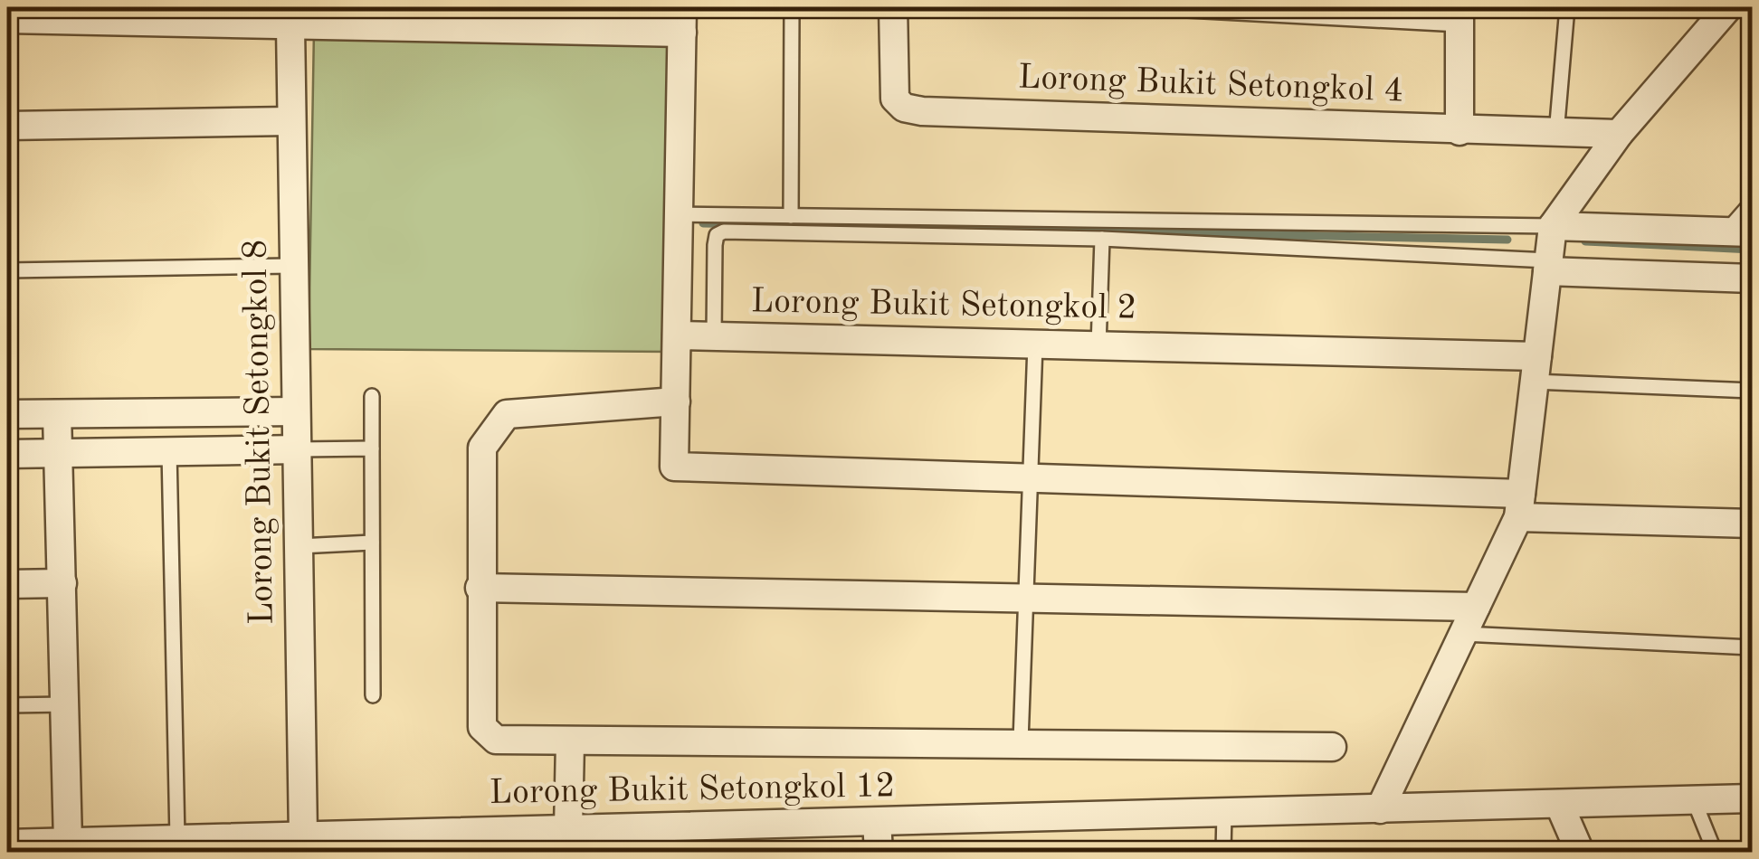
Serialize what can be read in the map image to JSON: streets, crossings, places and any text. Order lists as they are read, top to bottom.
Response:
{
  "streets": {
    "street": [
      "Lorong Bukit Setongkol 4",
      "Lorong Bukit Setongkol 2",
      "Lorong Bukit Setongkol 8",
      "Lorong Bukit Setongkol 12"
    ]
  },
  "crossings": [
    ["Lorong Bukit Setongkol 8", "Lorong Bukit Setongkol 12"]
  ]
}
